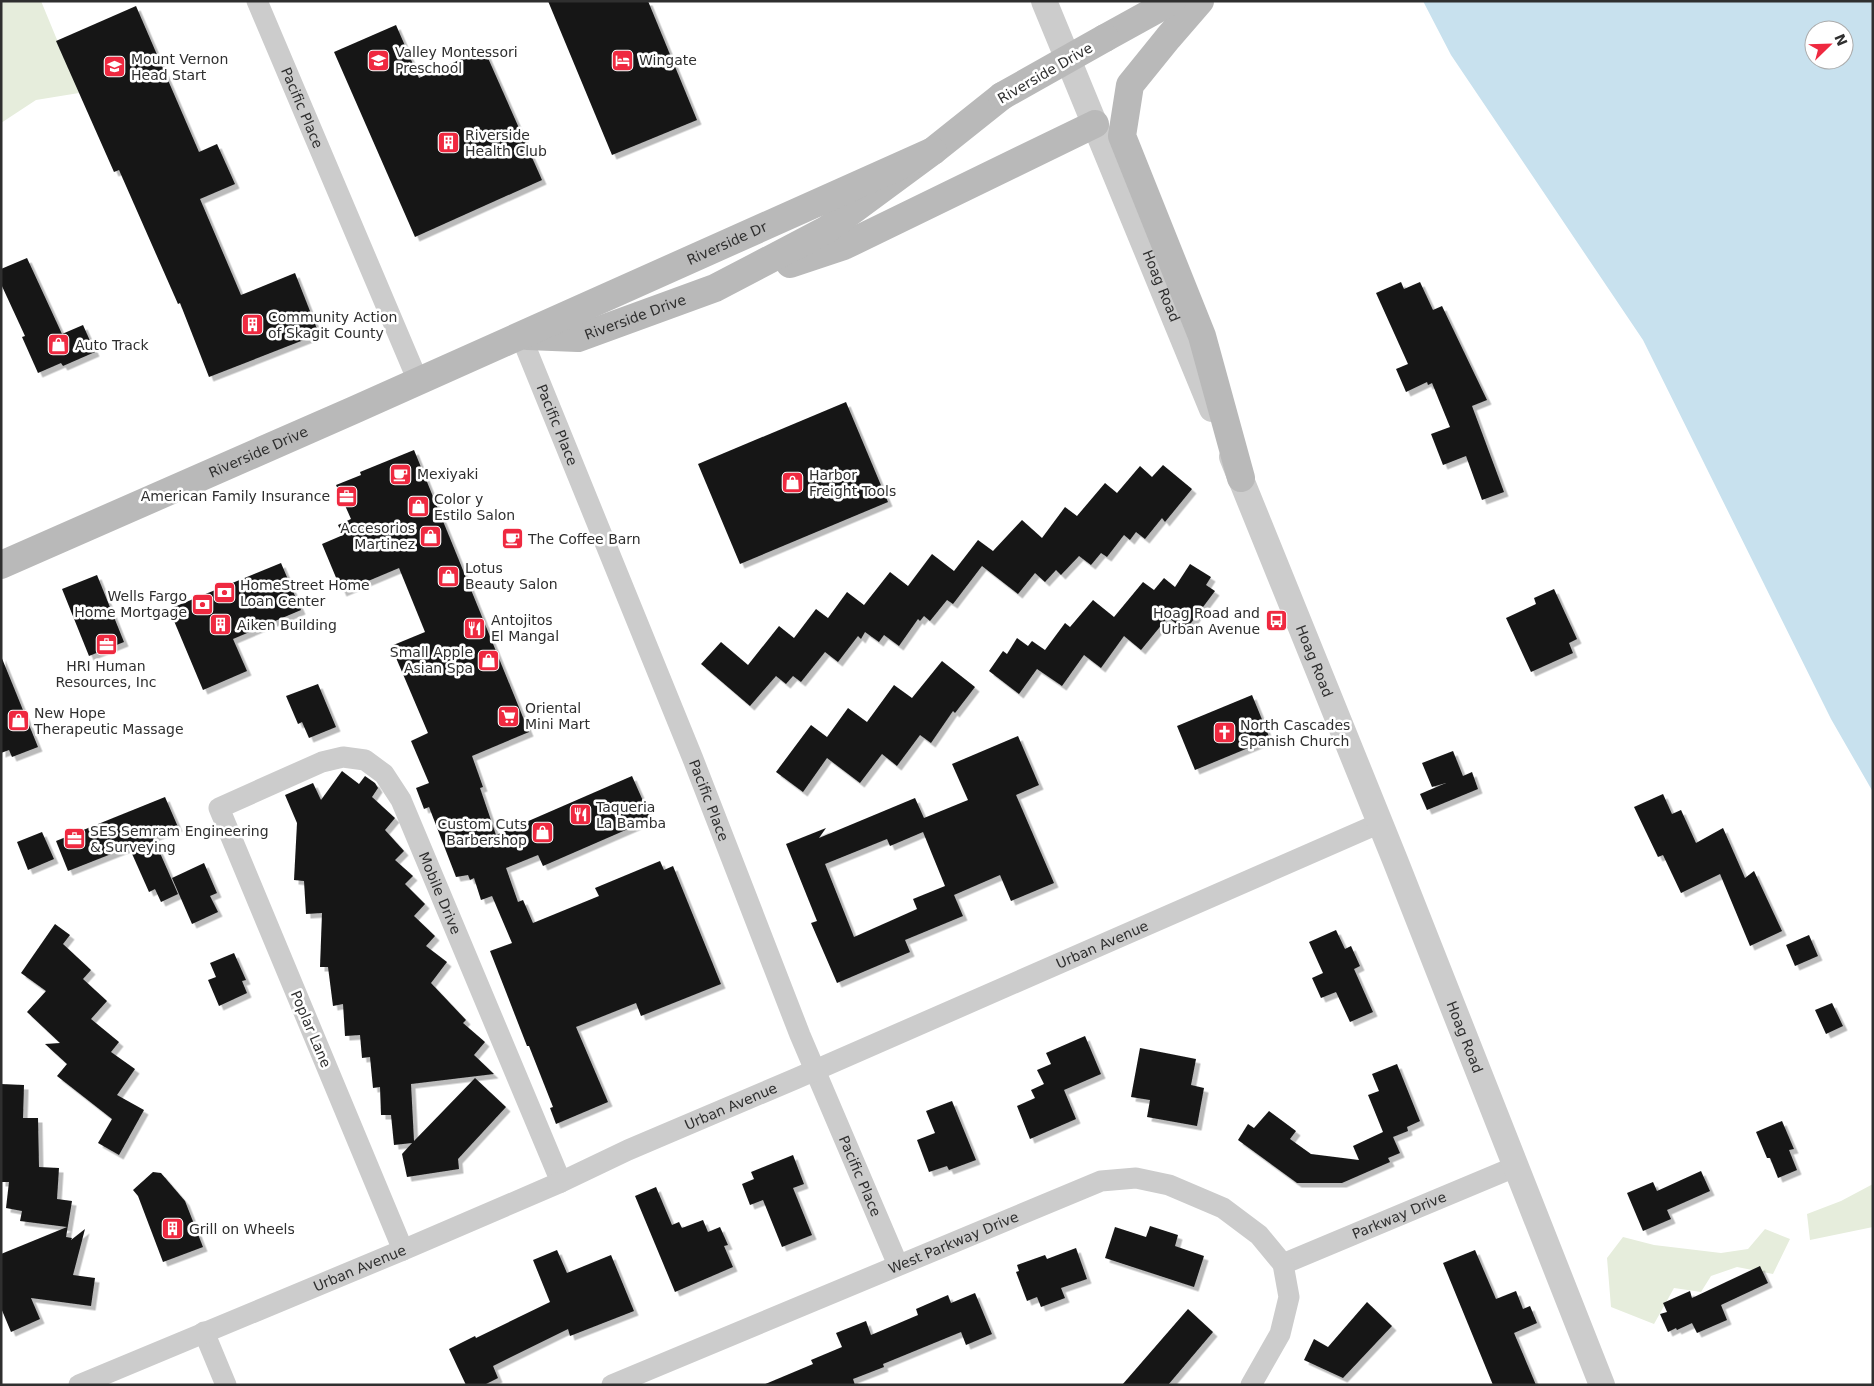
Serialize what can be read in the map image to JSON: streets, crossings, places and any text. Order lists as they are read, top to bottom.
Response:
{
  "streets": {
    "main road": ["Riverside Drive", "Riverside Dr"],
    "street": [
      "Pacific Place",
      "Hoag Road",
      "Mobile Drive",
      "Urban Avenue",
      "Poplar Lane",
      "Parkway Drive",
      "West Parkway Drive"
    ]
  },
  "crossings": [
    ["Riverside Drive", "Pacific Place"],
    ["Riverside Drive", "Riverside Dr"],
    ["Pacific Place", "Riverside Dr"],
    ["Pacific Place", "Urban Avenue"],
    ["Pacific Place", "West Parkway Drive"],
    ["Hoag Road", "Urban Avenue"],
    ["Hoag Road", "Parkway Drive"],
    ["Mobile Drive", "Urban Avenue"],
    ["Mobile Drive", "Poplar Lane"],
    ["Urban Avenue", "Poplar Lane"],
    ["Parkway Drive", "West Parkway Drive"]
  ],
  "places": {
    "school or university": ["Valley Montessori Preschool", "Mount Vernon Head Start"],
    "hotel": ["Wingate"],
    "building": [
      "Riverside Health Club",
      "Community Action of Skagit County",
      "Aiken Building",
      "Grill on Wheels"
    ],
    "shop": [
      "Auto Track",
      "Harbor Freight Tools",
      "Color y Estilo Salon",
      "Accesorios Martinez",
      "Lotus Beauty Salon",
      "Small Apple Asian Spa",
      "New Hope Therapeutic Massage",
      "Custom Cuts Barbershop"
    ],
    "cafe": ["Mexiyaki", "The Coffee Barn"],
    "office": ["American Family Insurance", "HRI Human Resources, Inc", "SES Semram Engineering & Surveying"],
    "bank": ["HomeStreet Home Loan Center", "Wells Fargo Home Mortgage"],
    "bus stop": ["Hoag Road and Urban Avenue"],
    "restaurant": ["Antojitos El Mangal", "Taqueria La Bamba"],
    "supermarket": ["Oriental Mini Mart"],
    "church": ["North Cascades Spanish Church"]
  },
  "north": "top right"
}
